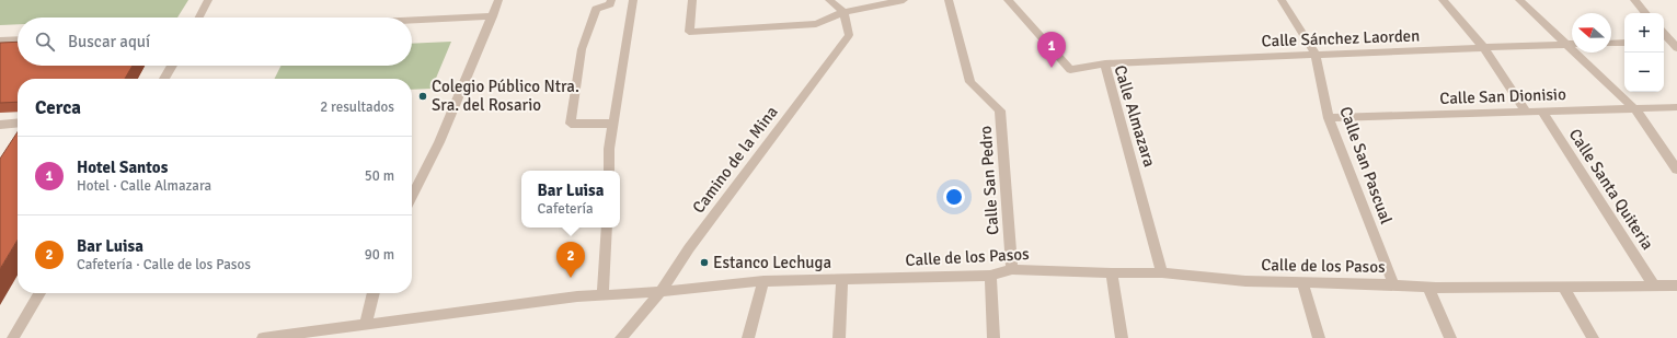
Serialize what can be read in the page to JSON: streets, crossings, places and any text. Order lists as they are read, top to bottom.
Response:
{
  "streets": {
    "street": [
      "Calle Sánchez Laorden",
      "Calle San Dionisio",
      "Calle Almazara",
      "Camino de la Mina",
      "Calle San Pascual",
      "Calle San Pedro",
      "Calle Santa Quiteria",
      "Calle de los Pasos"
    ]
  },
  "crossings": [
    ["Calle Sánchez Laorden", "Calle Almazara"],
    ["Calle Sánchez Laorden", "Calle San Pascual"],
    ["Calle San Dionisio", "Calle San Pascual"],
    ["Calle San Dionisio", "Calle Santa Quiteria"],
    ["Calle Almazara", "Calle de los Pasos"],
    ["Camino de la Mina", "Calle de los Pasos"],
    ["Calle San Pascual", "Calle de los Pasos"],
    ["Calle San Pedro", "Calle de los Pasos"],
    ["Calle Santa Quiteria", "Calle de los Pasos"]
  ],
  "places": ["Colegio Público Ntra. Sra. del Rosario", "Estanco Lechuga"],
  "north": "left",
  "page": {
    "map_buttons": ["+", "−"],
    "search": "Buscar aquí",
    "pins": ["1", "2"],
    "heading": ["Cerca", "2 resultados"],
    "list": [
      {
        "mark": "1",
        "name": "Hotel Santos",
        "note": "Hotel · Calle Almazara",
        "value": "50 m"
      },
      {
        "mark": "2",
        "name": "Bar Luisa",
        "note": "Cafetería · Calle de los Pasos",
        "value": "90 m"
      }
    ],
    "popup": ["Bar Luisa", "Cafetería"]
  }
}
